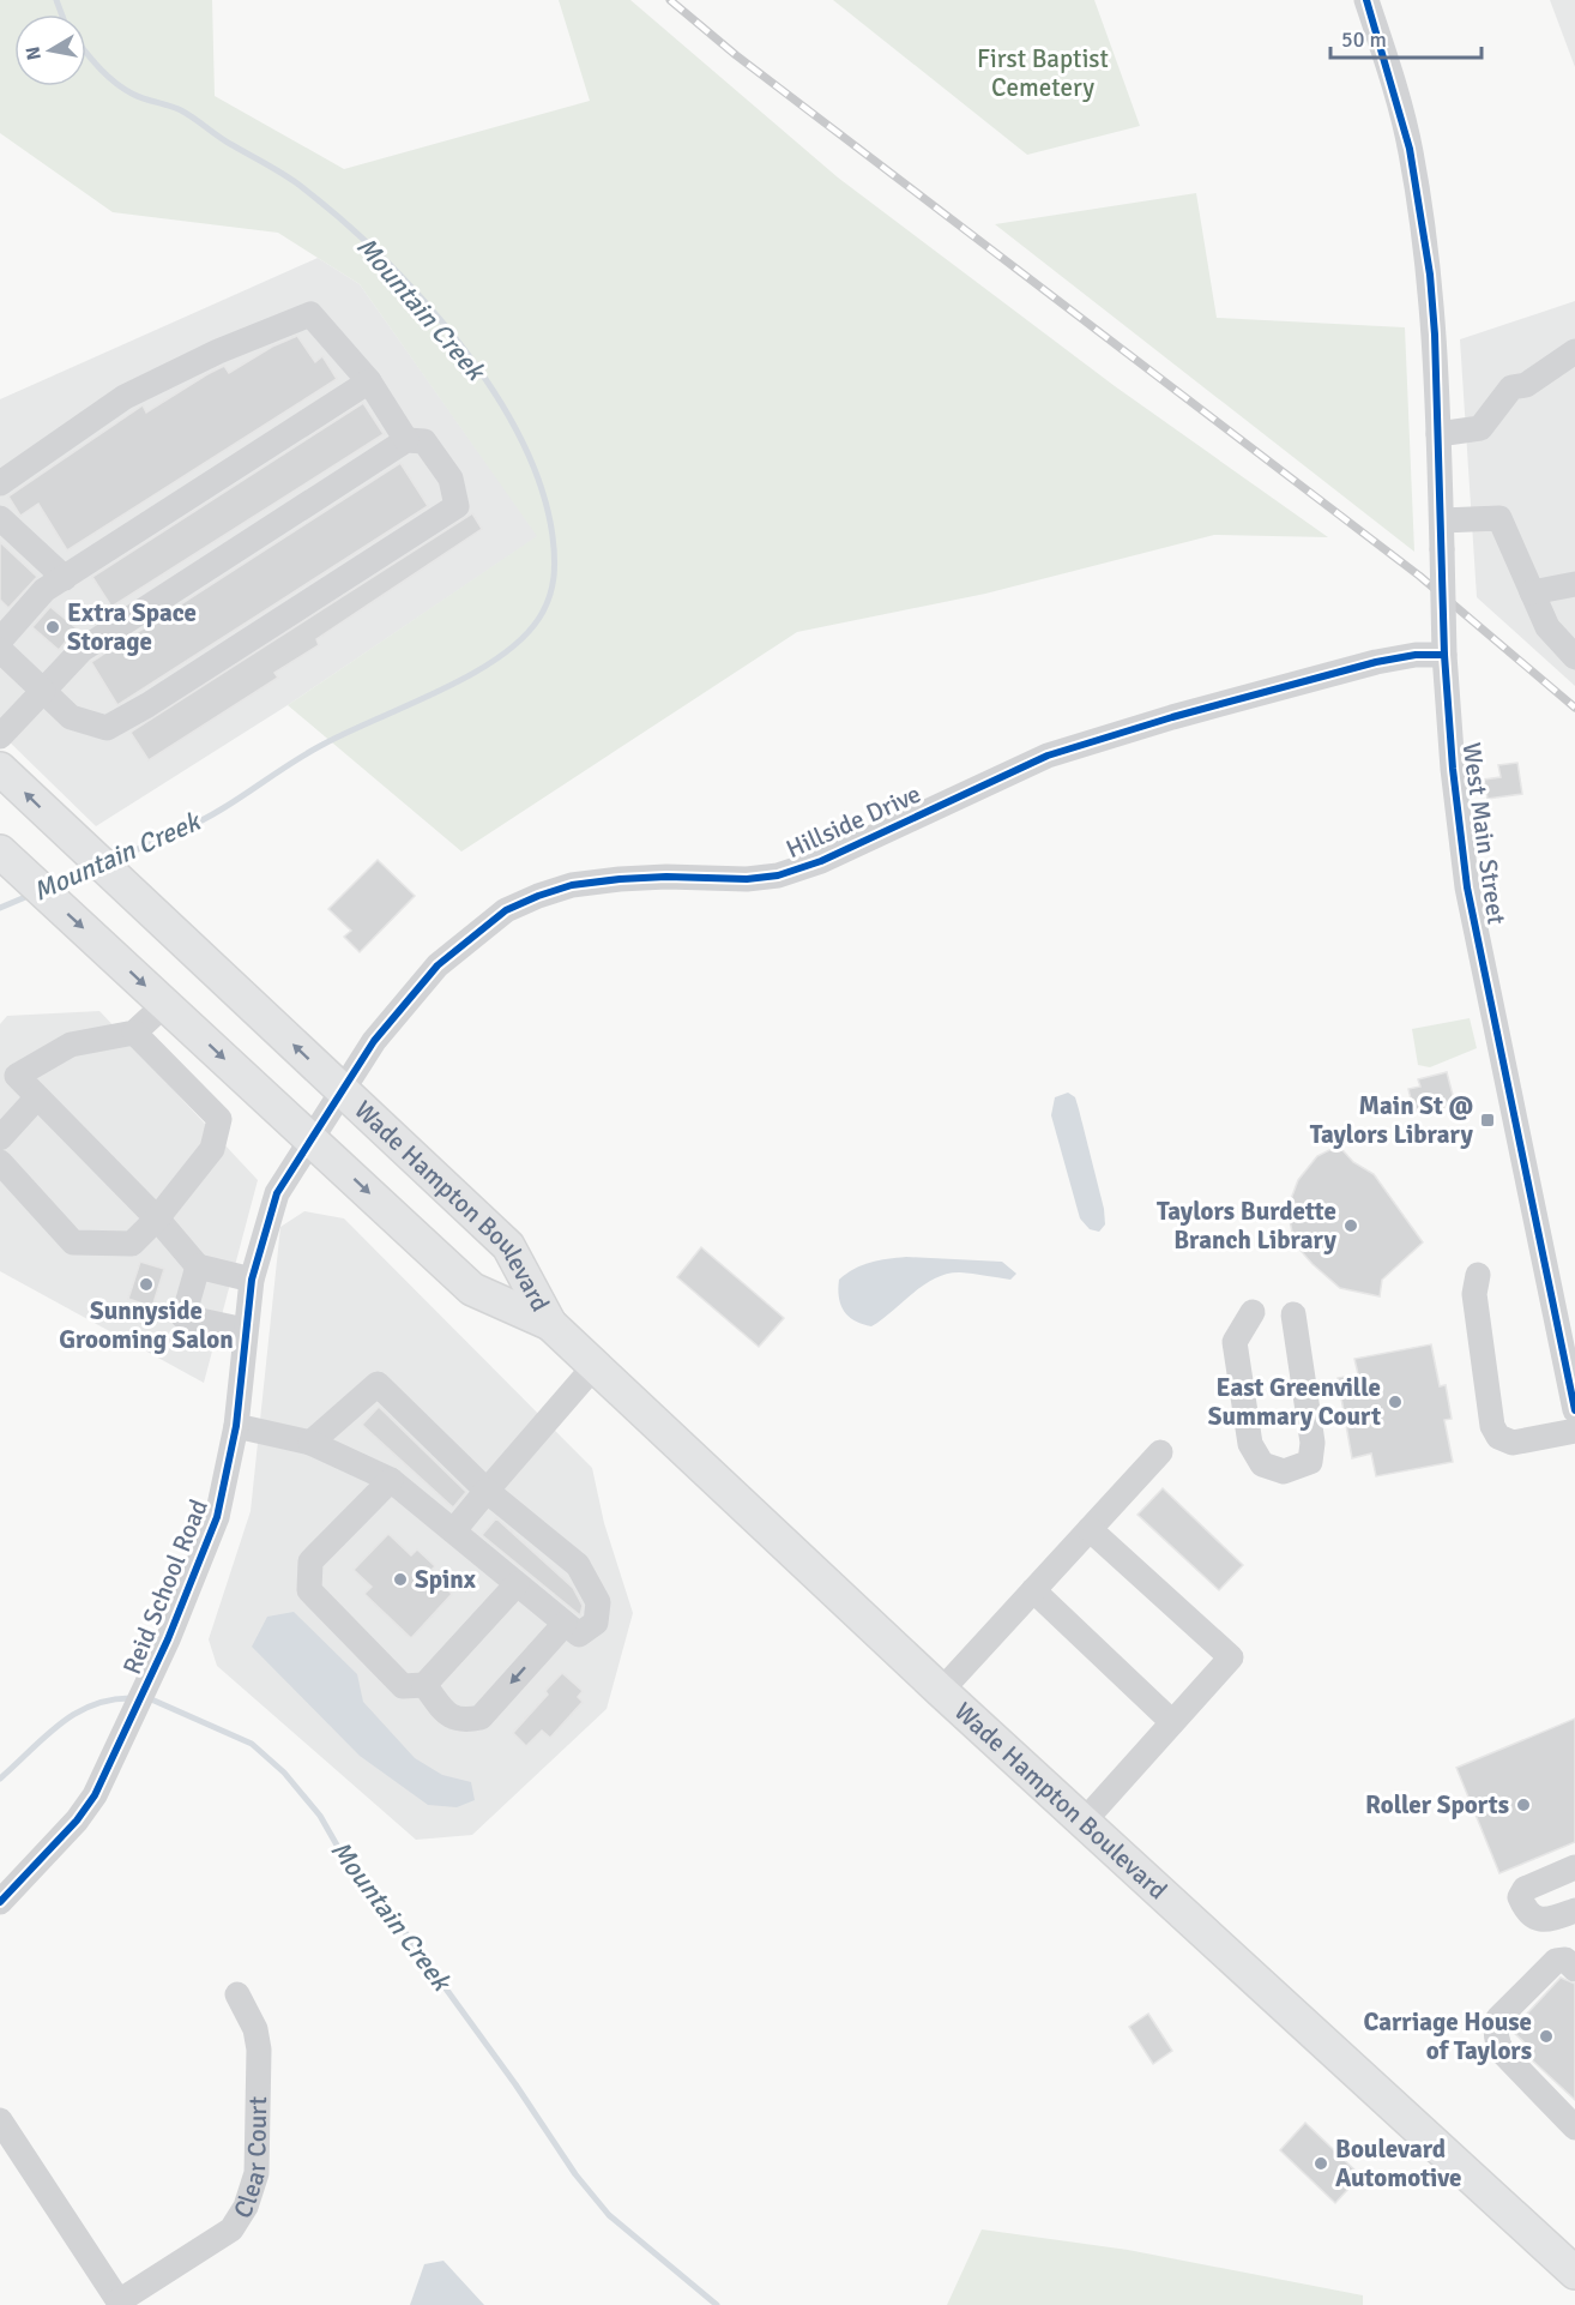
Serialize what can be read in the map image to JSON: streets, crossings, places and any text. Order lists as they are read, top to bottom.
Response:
{
  "streets": {
    "main road": ["Wade Hampton Boulevard"],
    "street": [
      "Hillside Drive",
      "West Main Street",
      "Reid School Road",
      "Clear Court"
    ]
  },
  "crossings": [
    ["Hillside Drive", "West Main Street"],
    ["Hillside Drive", "Wade Hampton Boulevard"],
    ["Hillside Drive", "Reid School Road"],
    ["Wade Hampton Boulevard", "Reid School Road"]
  ],
  "water": ["Mountain Creek"],
  "parks": ["First Baptist Cemetery"],
  "places": {
    "other": [
      "Extra Space Storage",
      "Taylors Burdette Branch Library",
      "Sunnyside Grooming Salon",
      "East Greenville Summary Court",
      "Spinx",
      "Roller Sports",
      "Carriage House of Taylors",
      "Boulevard Automotive"
    ],
    "transit": ["Main St @ Taylors Library"]
  },
  "scale_bar": "50 m",
  "north": "left"
}
